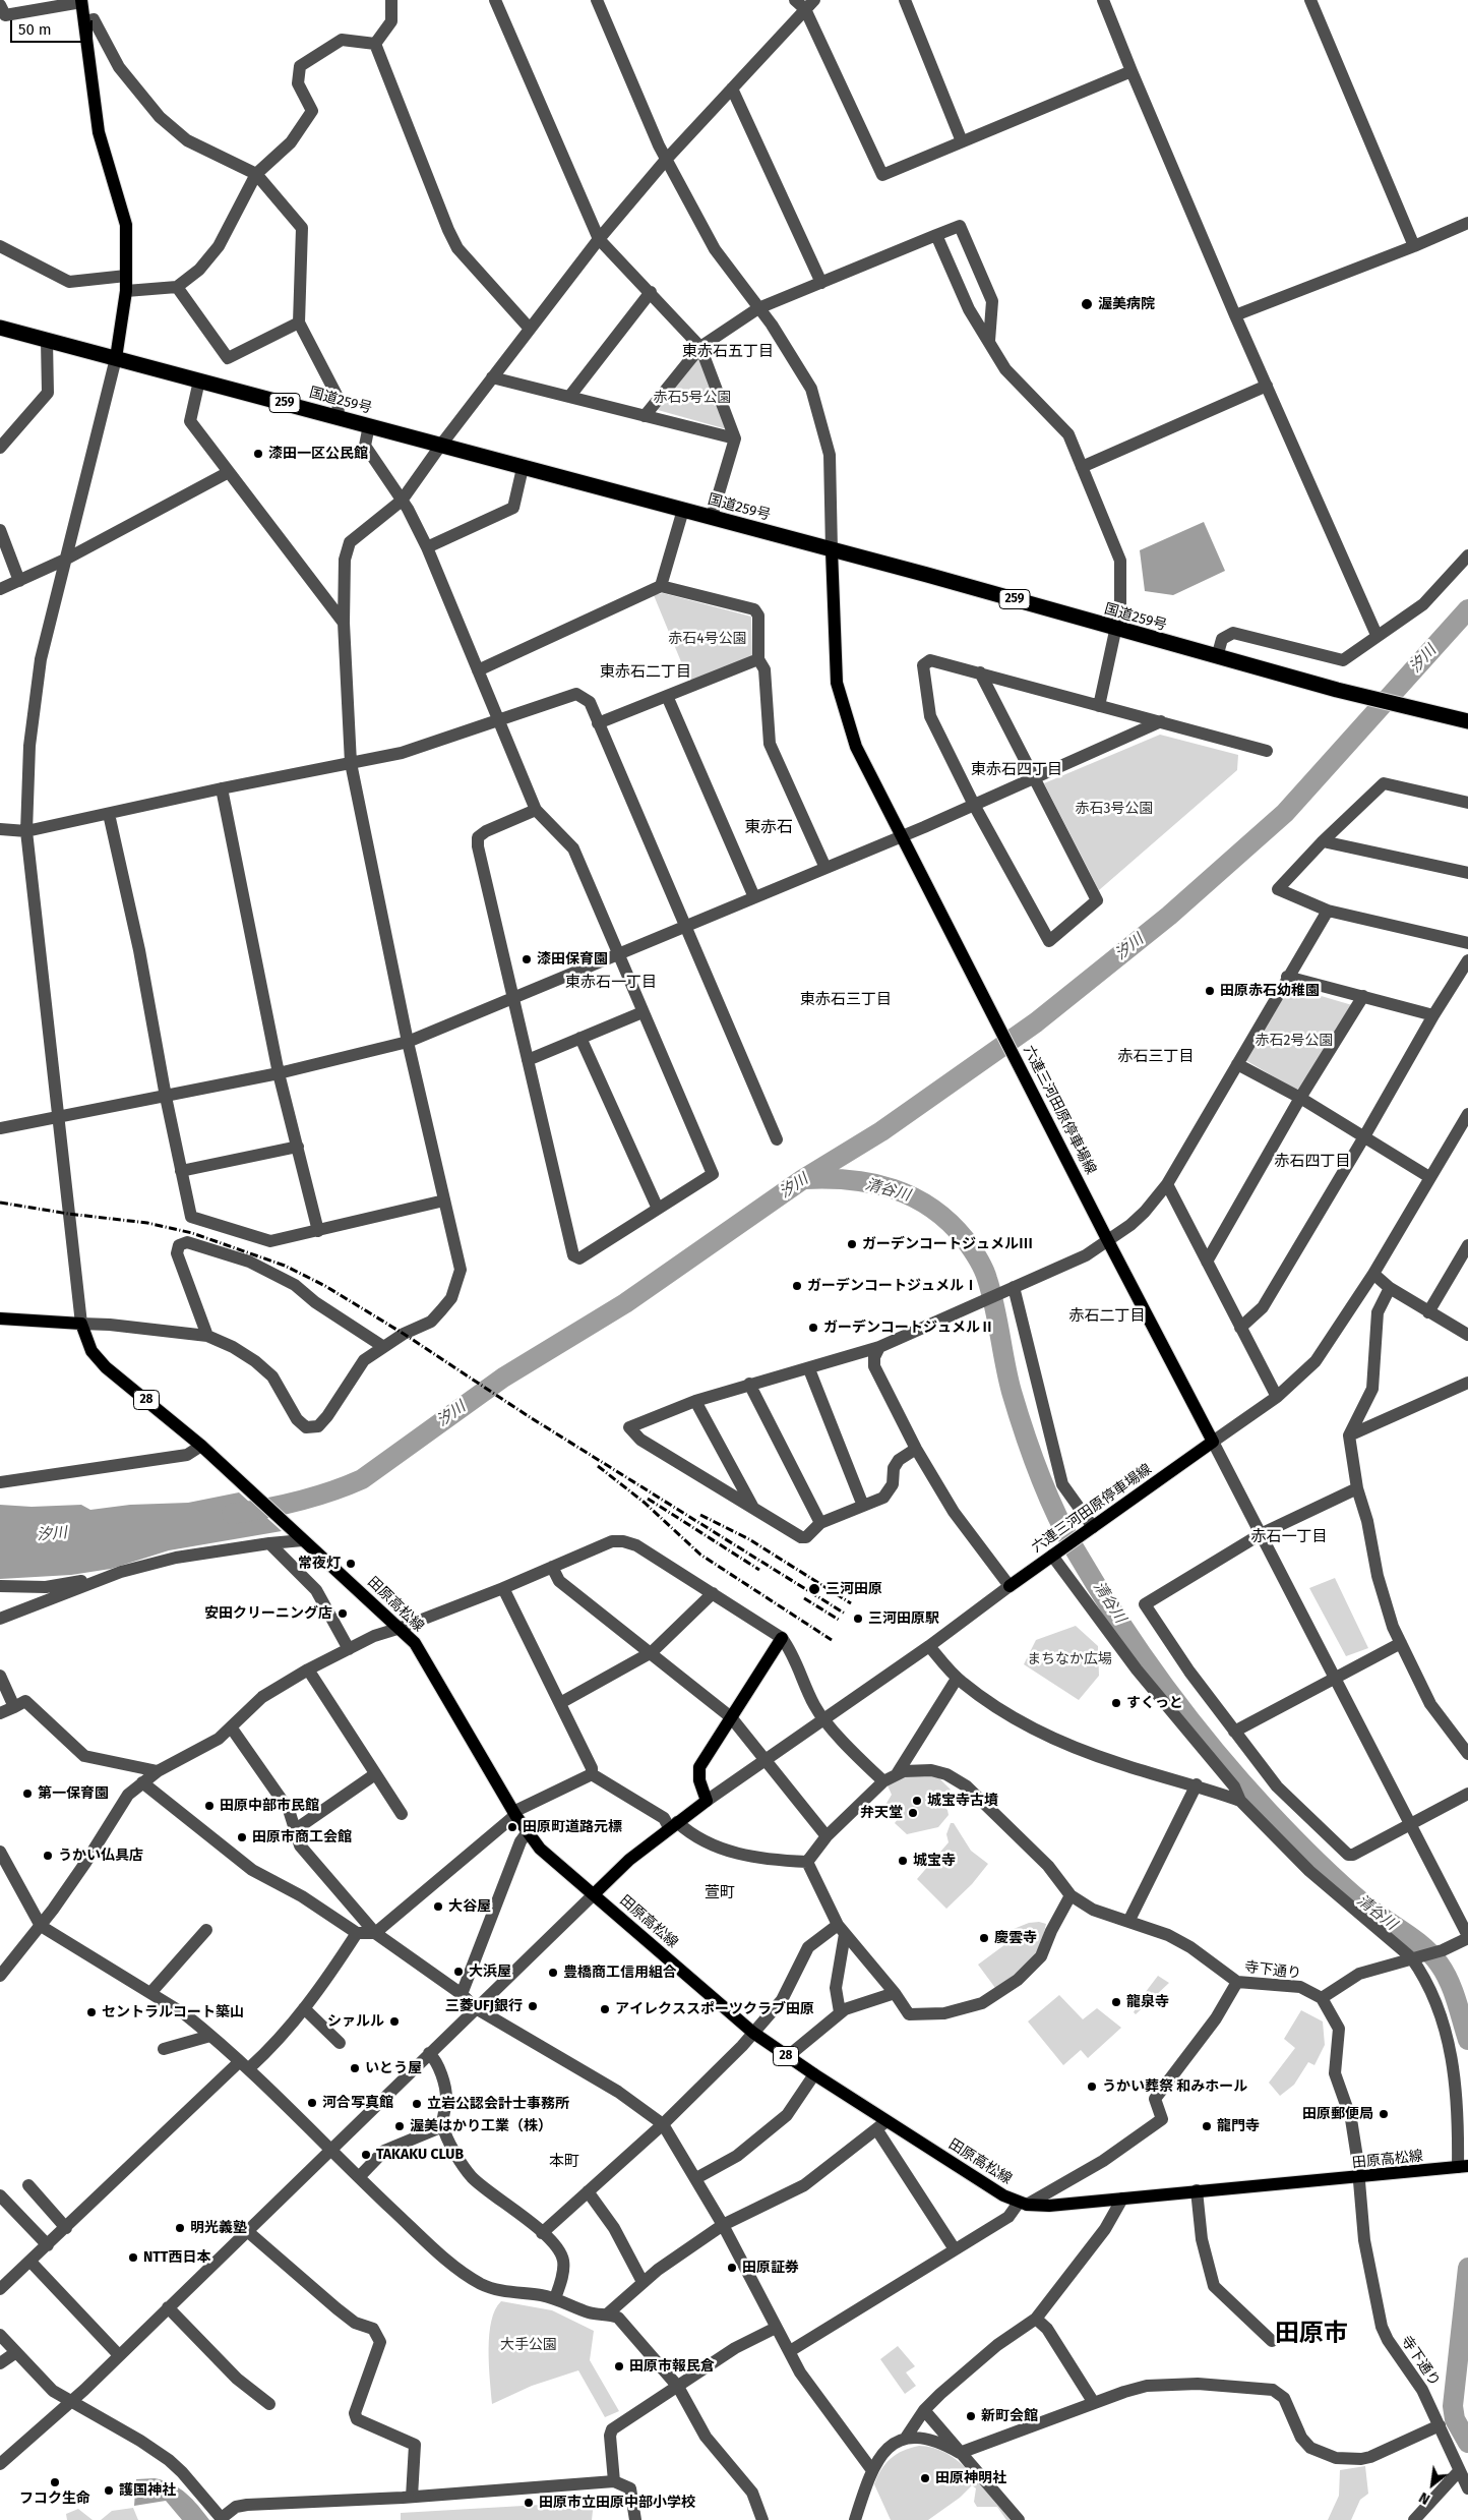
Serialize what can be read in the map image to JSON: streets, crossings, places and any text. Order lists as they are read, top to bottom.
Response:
{
  "streets": {
    "highway": ["国道259号", "259"],
    "main road": ["六連三河田原停車場線", "28", "田原高松線"],
    "street": ["寺下通り"]
  },
  "crossings": [
    ["国道259号", "六連三河田原停車場線"],
    ["田原高松線", "寺下通り"]
  ],
  "districts": [
    "東赤石五丁目",
    "東赤石二丁目",
    "東赤石四丁目",
    "東赤石",
    "東赤石一丁目",
    "東赤石三丁目",
    "赤石三丁目",
    "赤石四丁目",
    "赤石二丁目",
    "赤石一丁目",
    "萱町",
    "本町",
    "田原市"
  ],
  "water": ["汐川", "清谷川"],
  "parks": [
    "赤石5号公園",
    "赤石4号公園",
    "赤石3号公園",
    "赤石2号公園",
    "まちなか広場",
    "大手公園"
  ],
  "places": [
    "渥美病院",
    "漆田一区公民館",
    "漆田保育園",
    "田原赤石幼稚園",
    "ガーデンコートジュメルⅢ",
    "ガーデンコートジュメルⅠ",
    "ガーデンコートジュメルⅡ",
    "常夜灯",
    "三河田原",
    "安田クリーニング店",
    "三河田原駅",
    "すくっと",
    "第一保育園",
    "城宝寺古墳",
    "田原中部市民館",
    "弁天堂",
    "田原町道路元標",
    "田原市商工会館",
    "うかい仏具店",
    "城宝寺",
    "大谷屋",
    "慶雲寺",
    "大浜屋",
    "豊橋商工信用組合",
    "龍泉寺",
    "三菱UFJ銀行",
    "アイレクススポーツクラブ田原",
    "セントラルコート築山",
    "シァルル",
    "いとう屋",
    "うかい葬祭 和みホール",
    "河合写真館",
    "立岩公認会計士事務所",
    "田原郵便局",
    "渥美はかり工業（株）",
    "龍門寺",
    "TAKAKU CLUB",
    "明光義塾",
    "NTT西日本",
    "田原証券",
    "田原市報民倉",
    "新町会館",
    "田原神明社",
    "フコク生命",
    "護国神社",
    "田原市立田原中部小学校"
  ],
  "scale_bar": "50 m",
  "north": "bottom left"
}
